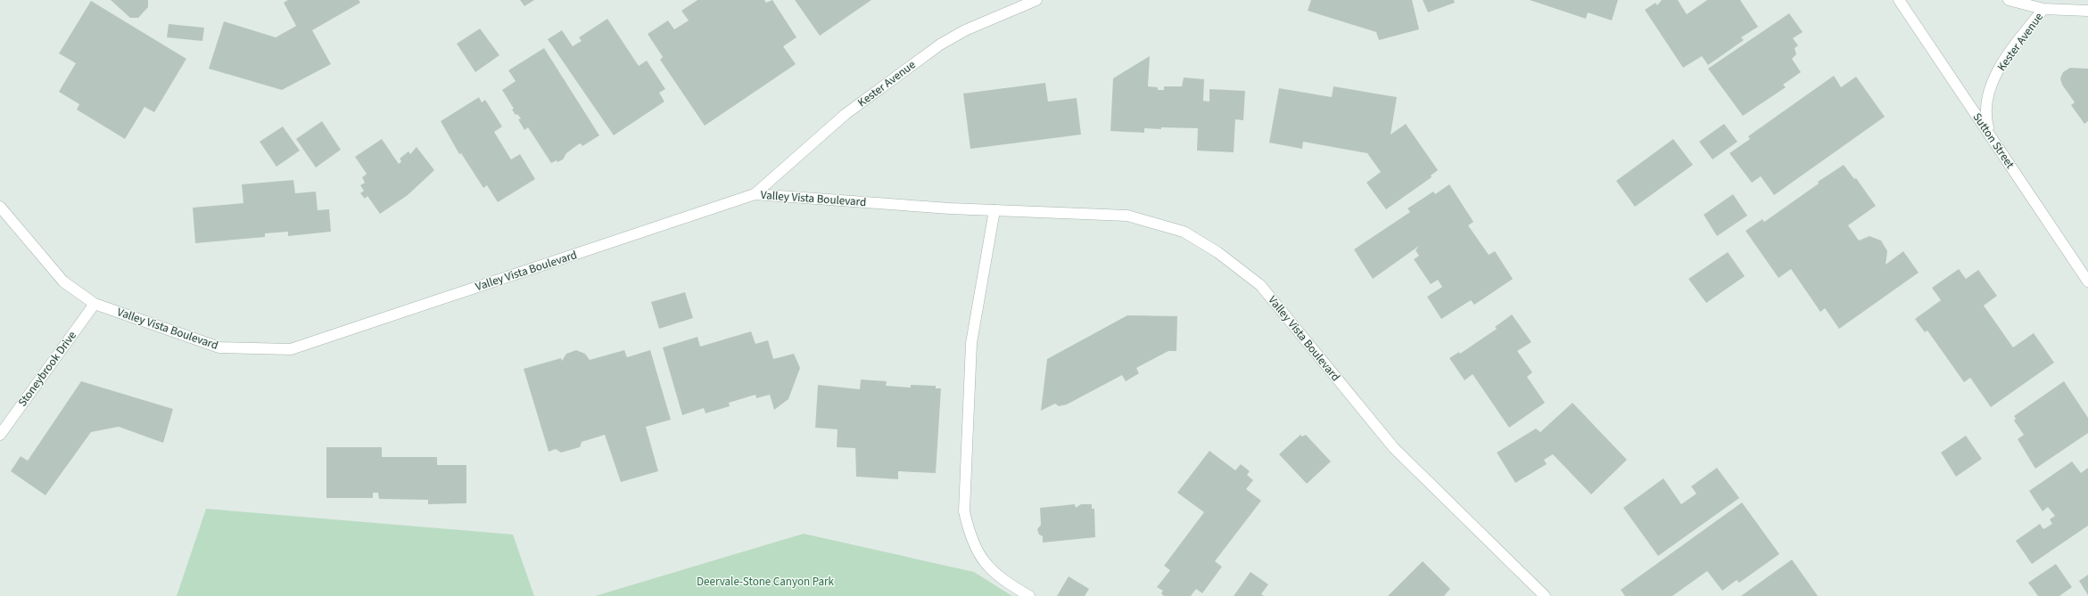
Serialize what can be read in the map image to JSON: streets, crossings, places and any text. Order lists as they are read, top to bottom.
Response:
{
  "streets": {
    "street": [
      "Kester Avenue",
      "Sutton Street",
      "Valley Vista Boulevard",
      "Stoneybrook Drive"
    ]
  },
  "crossings": [
    ["Kester Avenue", "Sutton Street"],
    ["Kester Avenue", "Valley Vista Boulevard"],
    ["Valley Vista Boulevard", "Stoneybrook Drive"]
  ],
  "parks": ["Deervale-Stone Canyon Park"]
}
